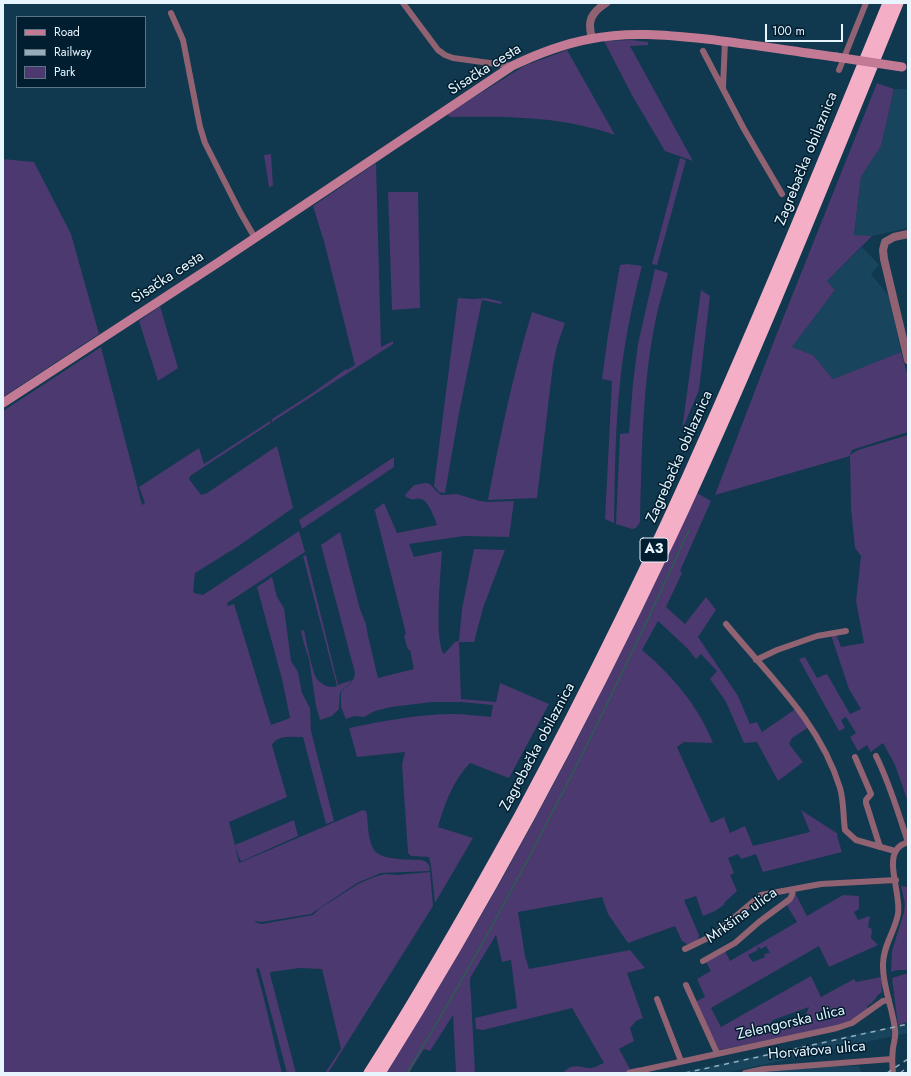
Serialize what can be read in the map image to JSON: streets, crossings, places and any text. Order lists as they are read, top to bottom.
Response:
{
  "streets": {
    "highway": ["Zagrebačka obilaznica", "A3"],
    "main road": ["Sisačka cesta"],
    "street": ["Mrkšina ulica", "Zelengorska ulica", "Horvatova ulica"]
  },
  "legend": ["Road", "Railway", "Park"],
  "scale_bar": "100 m"
}
